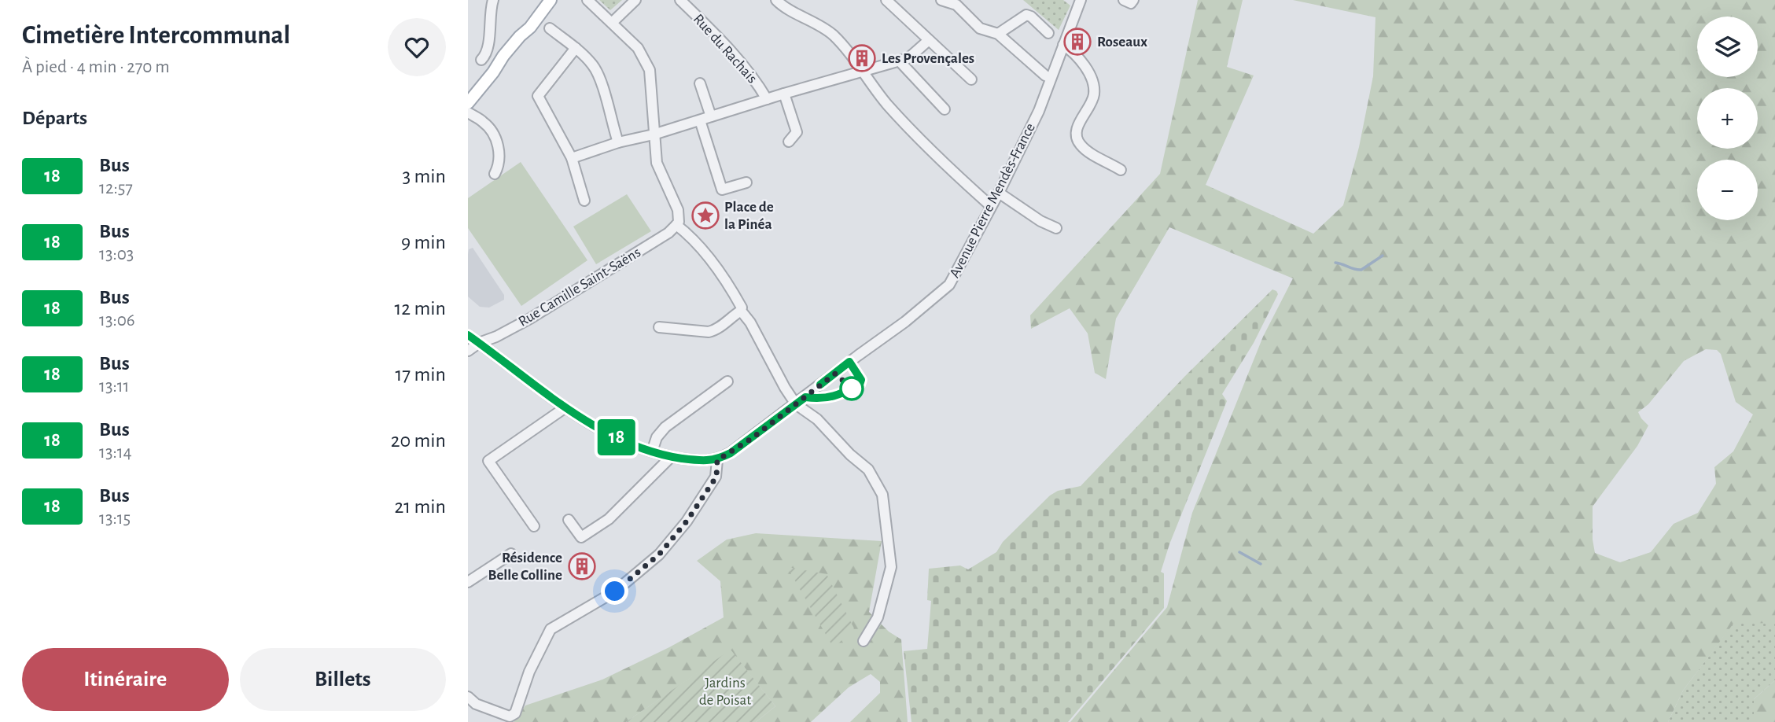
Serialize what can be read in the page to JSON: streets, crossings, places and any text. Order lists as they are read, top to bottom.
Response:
{
  "streets": {
    "street": ["Rue du Rachais", "Avenue Pierre Mendès-France", "Rue Camille Saint-Saëns"]
  },
  "parks": ["Jardins de Poisat"],
  "places": {
    "building": ["Roseaux", "Les Provençales", "Résidence Belle Colline"],
    "place": ["Place de la Pinéa"]
  },
  "lines": ["bus line 18"],
  "page": {
    "heading": [
      ["Cimetière Intercommunal", "À pied · 4 min · 270 m"],
      "Départs"
    ],
    "on_map": "18",
    "map_buttons": ["+", "−"],
    "list": [
      {
        "mark": "18",
        "name": "Bus",
        "note": "12:57",
        "value": "3 min"
      },
      {
        "mark": "18",
        "name": "Bus",
        "note": "13:03",
        "value": "9 min"
      },
      {
        "mark": "18",
        "name": "Bus",
        "note": "13:06",
        "value": "12 min"
      },
      {
        "mark": "18",
        "name": "Bus",
        "note": "13:11",
        "value": "17 min"
      },
      {
        "mark": "18",
        "name": "Bus",
        "note": "13:14",
        "value": "20 min"
      },
      {
        "mark": "18",
        "name": "Bus",
        "note": "13:15",
        "value": "21 min"
      }
    ],
    "buttons": ["Itinéraire", "Billets"]
  }
}
